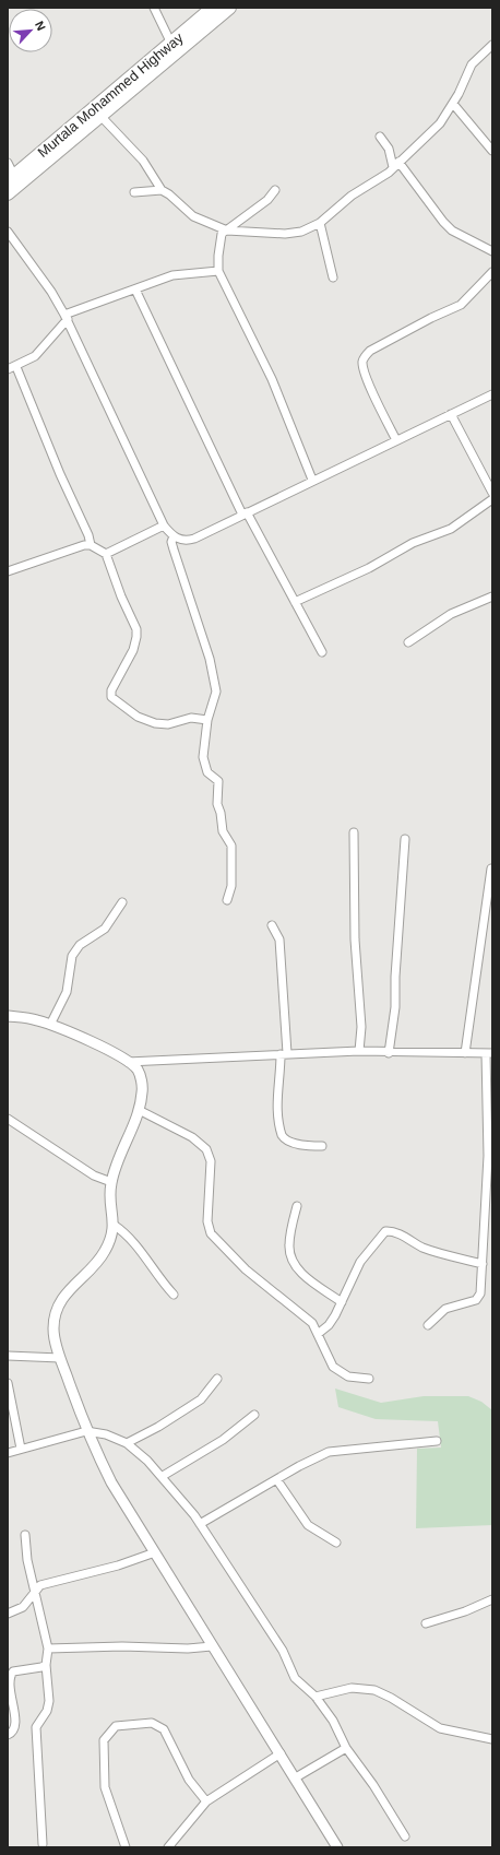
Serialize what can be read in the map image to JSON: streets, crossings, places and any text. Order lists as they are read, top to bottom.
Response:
{
  "streets": {
    "highway": ["Murtala Mohammed Highway"]
  },
  "north": "top right"
}
